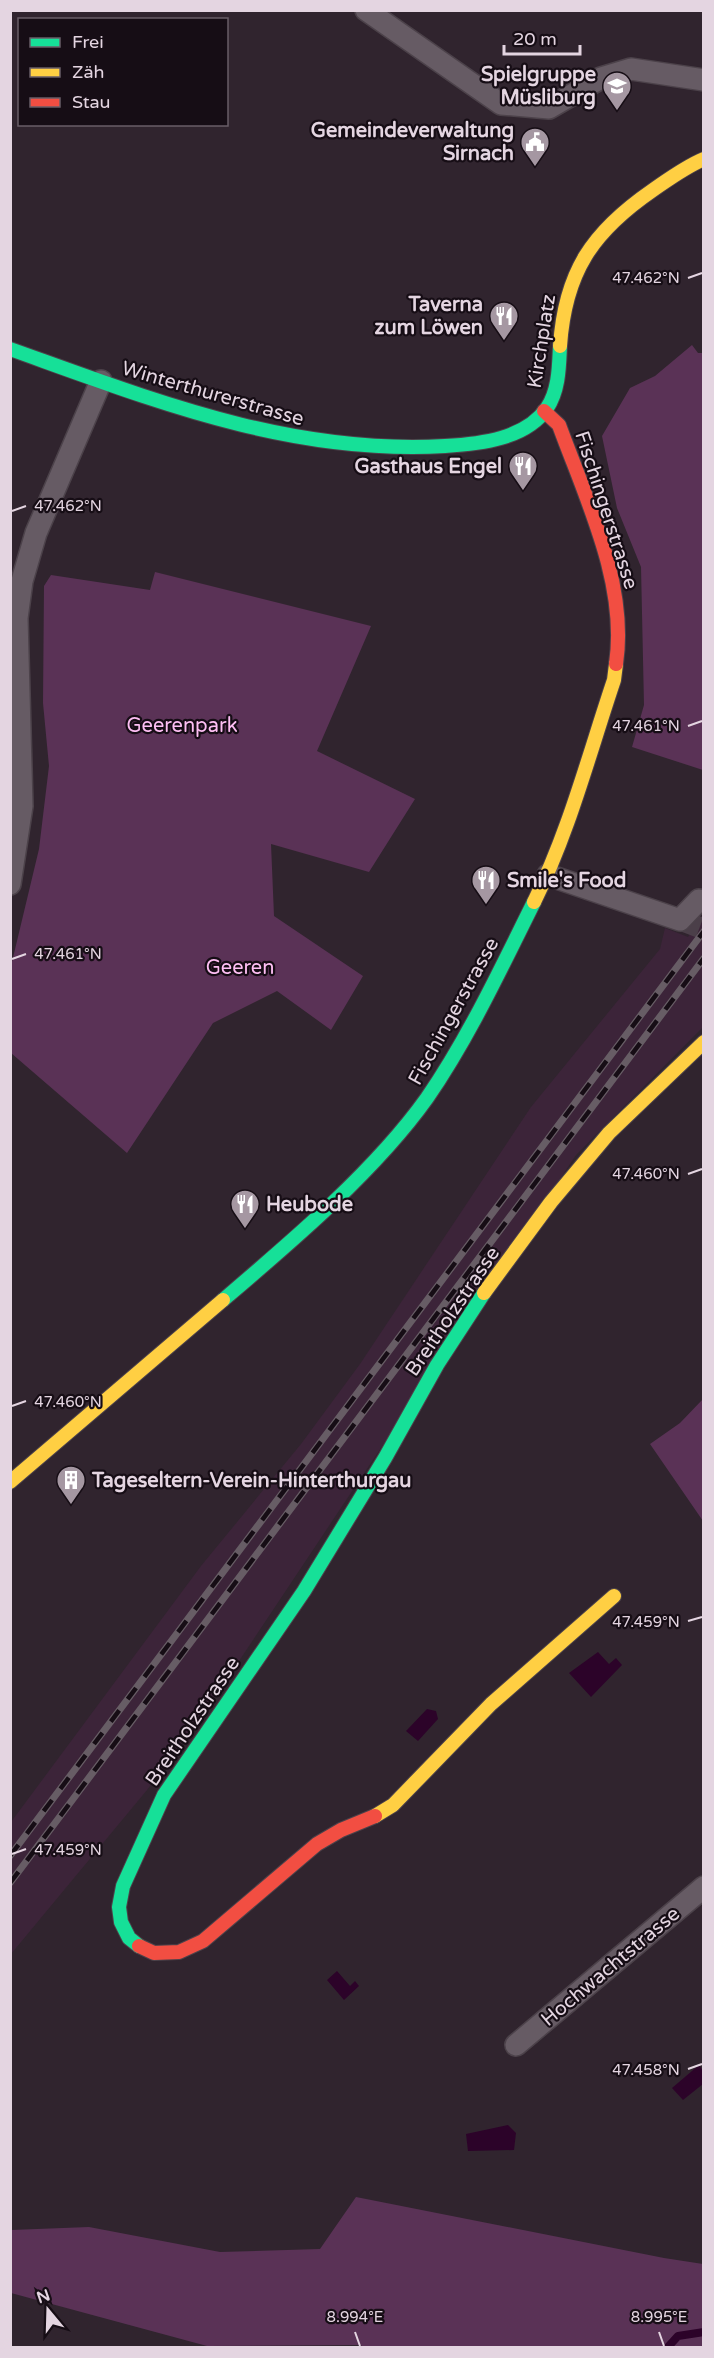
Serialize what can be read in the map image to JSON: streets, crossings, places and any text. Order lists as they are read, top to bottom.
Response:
{
  "streets": {
    "main road": [
      "Kirchplatz",
      "Winterthurerstrasse",
      "Fischingerstrasse",
      "Breitholzstrasse"
    ],
    "street": ["Hochwachtstrasse"]
  },
  "crossings": [
    ["Kirchplatz", "Winterthurerstrasse"],
    ["Kirchplatz", "Fischingerstrasse"],
    ["Winterthurerstrasse", "Fischingerstrasse"]
  ],
  "parks": ["Geerenpark", "Geeren"],
  "places": {
    "school or university": ["Spielgruppe Müsliburg"],
    "public building": ["Gemeindeverwaltung Sirnach"],
    "restaurant": [
      "Taverna zum Löwen",
      "Gasthaus Engel",
      "Smile's Food",
      "Heubode"
    ],
    "building": ["Tageseltern-Verein-Hinterthurgau"]
  },
  "legend": ["Frei", "Zäh", "Stau"],
  "scale_bar": "20 m",
  "north": "top",
  "coordinates": [
    "47.462°N",
    "47.461°N",
    "47.460°N",
    "47.459°N",
    "47.458°N",
    "8.994°E",
    "8.995°E"
  ]
}
